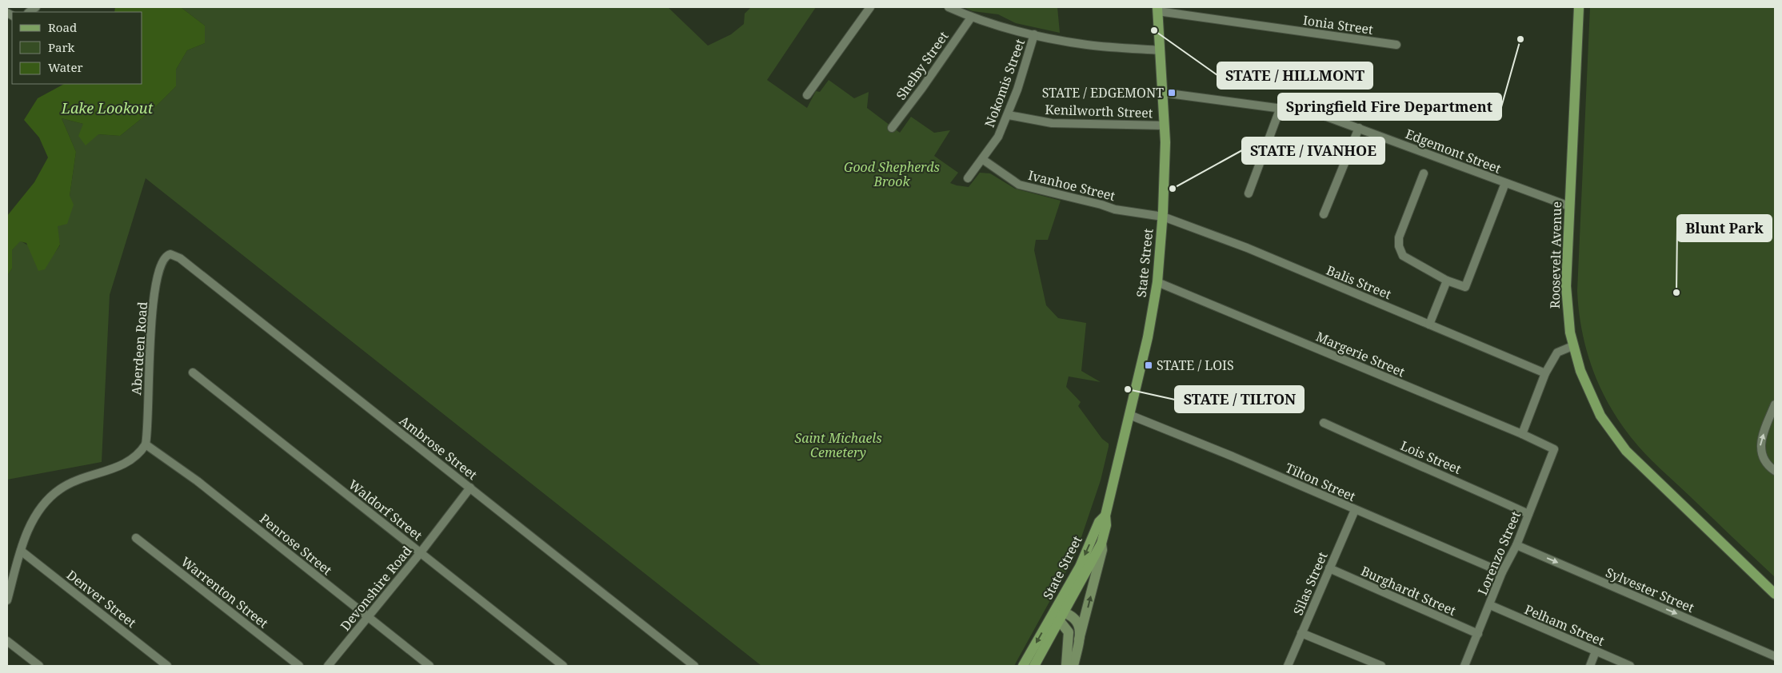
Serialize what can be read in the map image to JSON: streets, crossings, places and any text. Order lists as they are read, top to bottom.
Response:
{
  "streets": {
    "main road": ["Roosevelt Avenue", "State Street"],
    "street": [
      "Ionia Street",
      "Shelby Street",
      "Nokomis Street",
      "Kenilworth Street",
      "Edgemont Street",
      "Ivanhoe Street",
      "Balis Street",
      "Aberdeen Road",
      "Margerie Street",
      "Ambrose Street",
      "Lois Street",
      "Tilton Street",
      "Waldorf Street",
      "Penrose Street",
      "Lorenzo Street",
      "Silas Street",
      "Devonshire Road",
      "Sylvester Street",
      "Burghardt Street",
      "Warrenton Street",
      "Denver Street",
      "Pelham Street"
    ]
  },
  "crossings": [
    ["Ionia Street", "State Street"],
    ["Nokomis Street", "Kenilworth Street"],
    ["Nokomis Street", "Ivanhoe Street"],
    ["Kenilworth Street", "State Street"],
    ["Edgemont Street", "Roosevelt Avenue"],
    ["Edgemont Street", "State Street"],
    ["Ivanhoe Street", "State Street"],
    ["Ivanhoe Street", "Balis Street"],
    ["State Street", "Balis Street"],
    ["State Street", "Margerie Street"],
    ["State Street", "Tilton Street"],
    ["Aberdeen Road", "Ambrose Street"],
    ["Aberdeen Road", "Penrose Street"],
    ["Margerie Street", "Lorenzo Street"],
    ["Ambrose Street", "Devonshire Road"],
    ["Lois Street", "Lorenzo Street"],
    ["Tilton Street", "Lorenzo Street"],
    ["Tilton Street", "Silas Street"],
    ["Waldorf Street", "Devonshire Road"],
    ["Penrose Street", "Devonshire Road"],
    ["Lorenzo Street", "Sylvester Street"],
    ["Lorenzo Street", "Burghardt Street"],
    ["Lorenzo Street", "Pelham Street"],
    ["Silas Street", "Burghardt Street"]
  ],
  "one_way": ["Sylvester Street"],
  "water": ["Lake Lookout"],
  "parks": ["Good Shepherds Brook", "Saint Michaels Cemetery"],
  "places": {
    "other": [
      "STATE / HILLMONT",
      "Springfield Fire Department",
      "STATE / IVANHOE",
      "Blunt Park",
      "STATE / TILTON"
    ],
    "transit": ["STATE / EDGEMONT", "STATE / LOIS"]
  },
  "legend": ["Road", "Park", "Water"]
}
